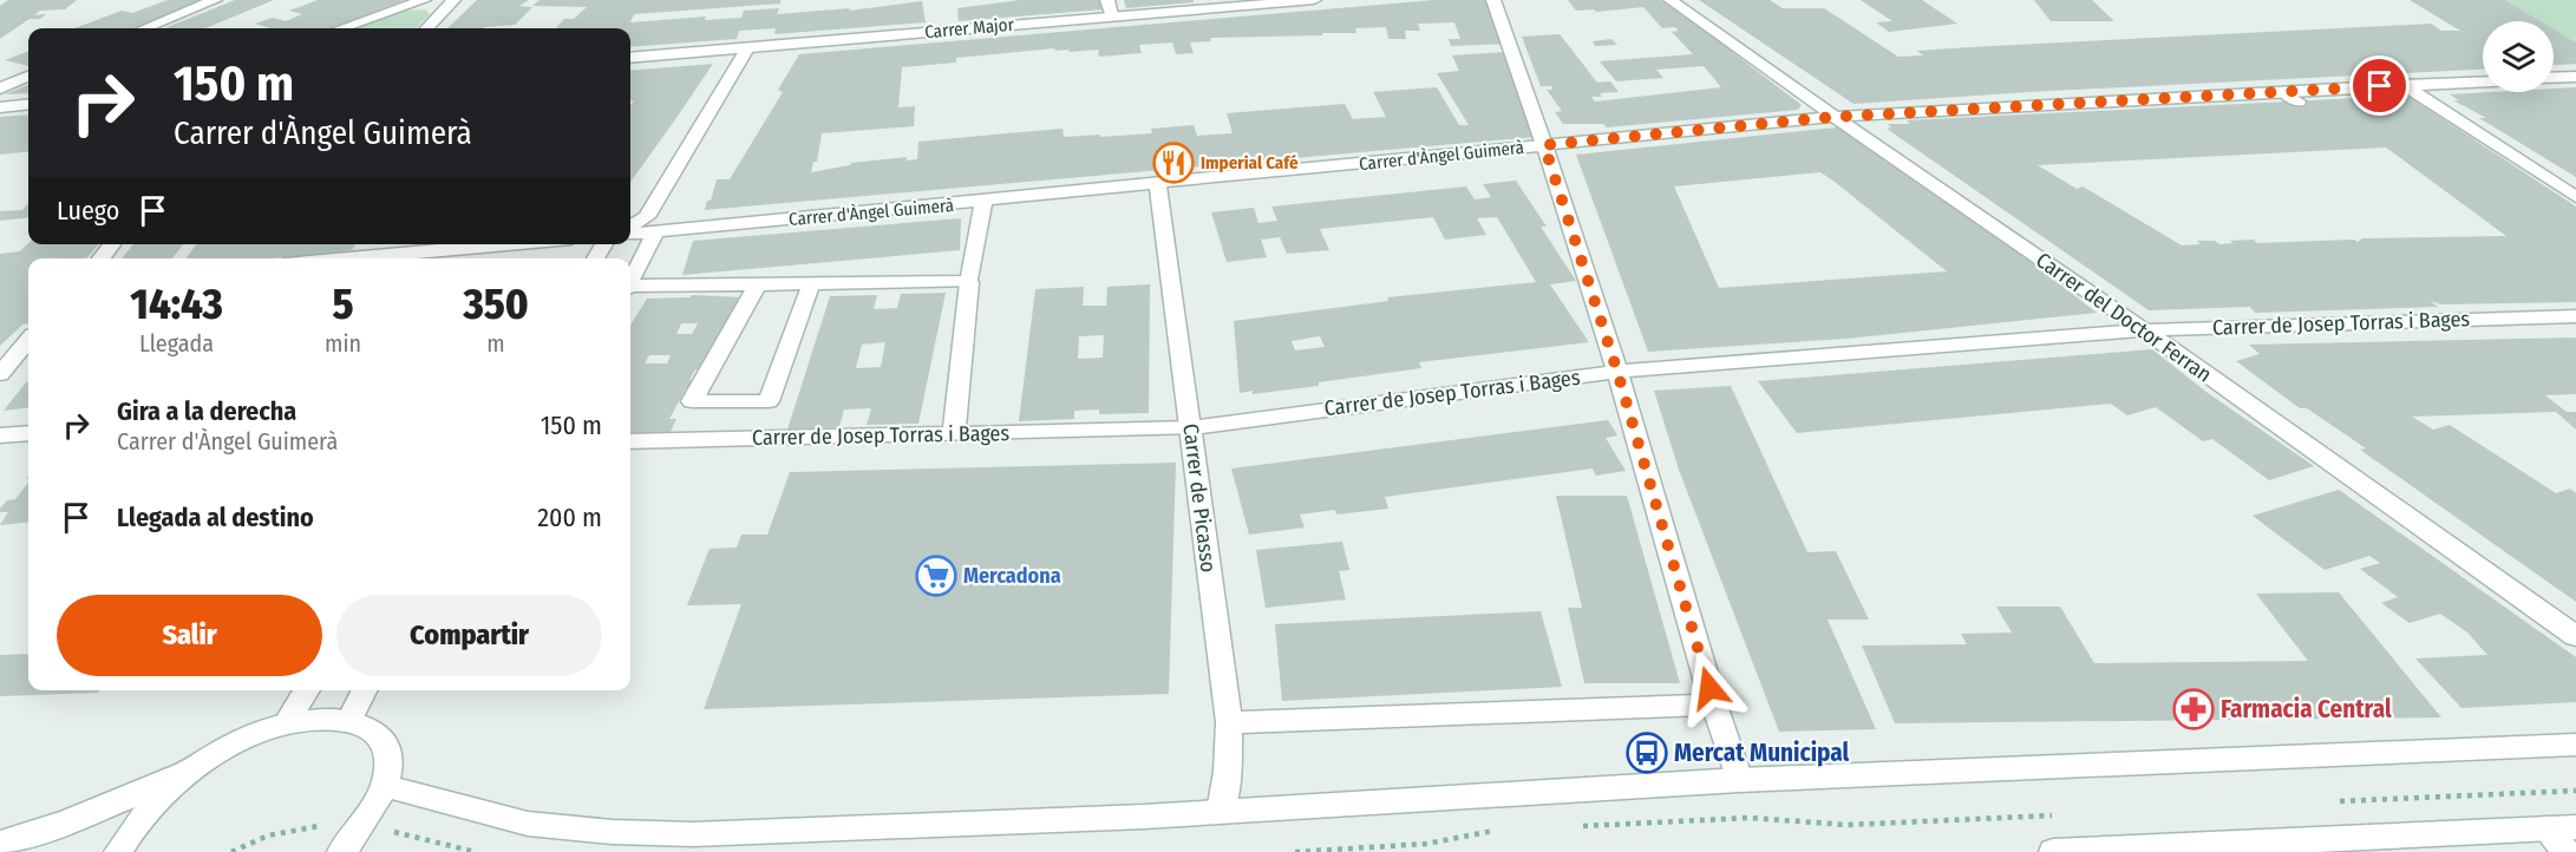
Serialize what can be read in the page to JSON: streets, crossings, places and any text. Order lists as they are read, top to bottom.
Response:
{
  "streets": {
    "street": [
      "Carrer Major",
      "Carrer d'Àngel Guimerà",
      "Carrer del Doctor Ferran",
      "Carrer de Josep Torras i Bages",
      "Carrer de Picasso"
    ]
  },
  "crossings": [
    ["Carrer d'Àngel Guimerà", "Carrer del Doctor Ferran"],
    ["Carrer d'Àngel Guimerà", "Carrer de Picasso"],
    ["Carrer del Doctor Ferran", "Carrer de Josep Torras i Bages"],
    ["Carrer de Josep Torras i Bages", "Carrer de Picasso"]
  ],
  "places": {
    "restaurant": ["Imperial Café"],
    "supermarket": ["Mercadona"],
    "pharmacy": ["Farmacia Central"],
    "bus stop": ["Mercat Municipal"]
  },
  "page": {
    "turn": ["150 m", "Carrer d'Àngel Guimerà"],
    "then": "Luego",
    "eta": [
      "14:43",
      "Llegada",
      "5",
      "min",
      "350",
      "m"
    ],
    "list": [
      {
        "name": "Gira a la derecha",
        "note": "Carrer d'Àngel Guimerà",
        "value": "150 m"
      },
      {
        "name": "Llegada al destino",
        "value": "200 m"
      }
    ],
    "buttons": ["Salir", "Compartir"]
  }
}
